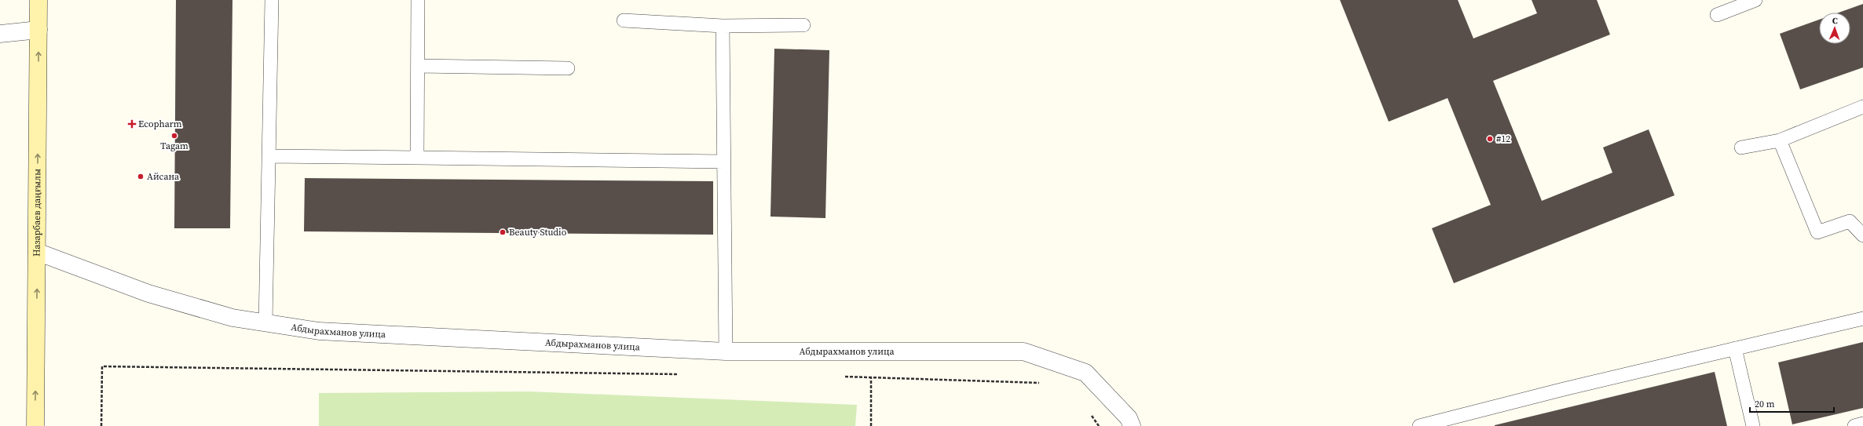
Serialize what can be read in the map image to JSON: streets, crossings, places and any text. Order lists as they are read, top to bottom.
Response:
{
  "streets": {
    "main road": ["Назарбаев даңғылы"],
    "street": ["Абдырахманов улица"]
  },
  "crossings": [
    ["Назарбаев даңғылы", "Абдырахманов улица"]
  ],
  "one_way": ["Назарбаев даңғылы"],
  "places": {
    "health": ["Ecopharm"],
    "other": [
      "Tagam",
      "#12",
      "Айсана",
      "Beauty Studio"
    ]
  },
  "scale_bar": "20 m",
  "north": "top"
}
